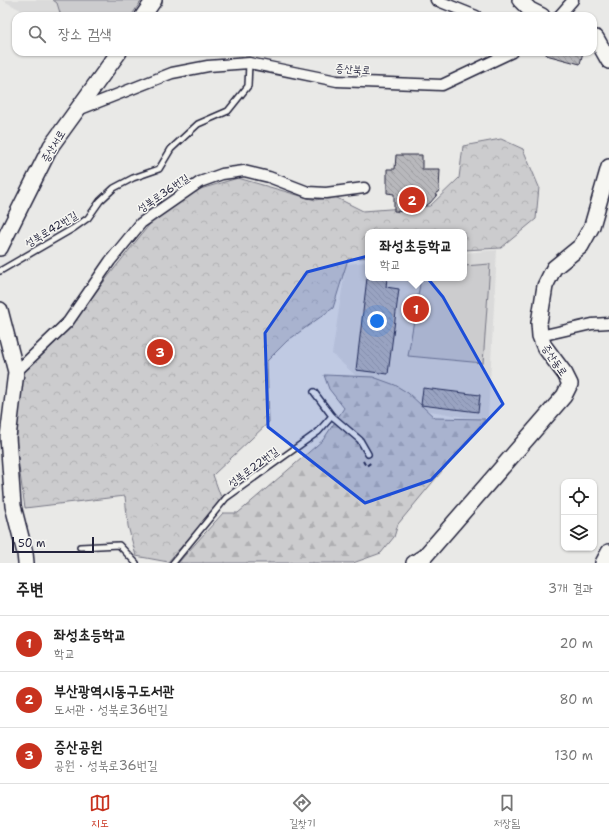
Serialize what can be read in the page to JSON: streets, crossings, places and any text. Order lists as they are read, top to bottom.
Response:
{
  "streets": {
    "street": [
      "증산북로",
      "증산서로",
      "성북로36번길",
      "증산동로"
    ],
    "lane": ["성북로42번길", "성북로22번길"]
  },
  "crossings": [
    ["증산북로", "증산서로"],
    ["증산북로", "성북로42번길"]
  ],
  "scale_bar": "50 m",
  "page": {
    "search": "장소 검색",
    "pins": ["2", "1", "3"],
    "popup": ["좌성초등학교", "학교"],
    "scale": "50 m",
    "heading": ["주변", "3개 결과"],
    "list": [
      {
        "mark": "1",
        "name": "좌성초등학교",
        "note": "학교",
        "value": "20 m"
      },
      {
        "mark": "2",
        "name": "부산광역시동구도서관",
        "note": "도서관 · 성북로36번길",
        "value": "80 m"
      },
      {
        "mark": "3",
        "name": "증산공원",
        "note": "공원 · 성북로36번길",
        "value": "130 m"
      }
    ],
    "nav": ["지도", "길찾기", "저장됨"]
  }
}
